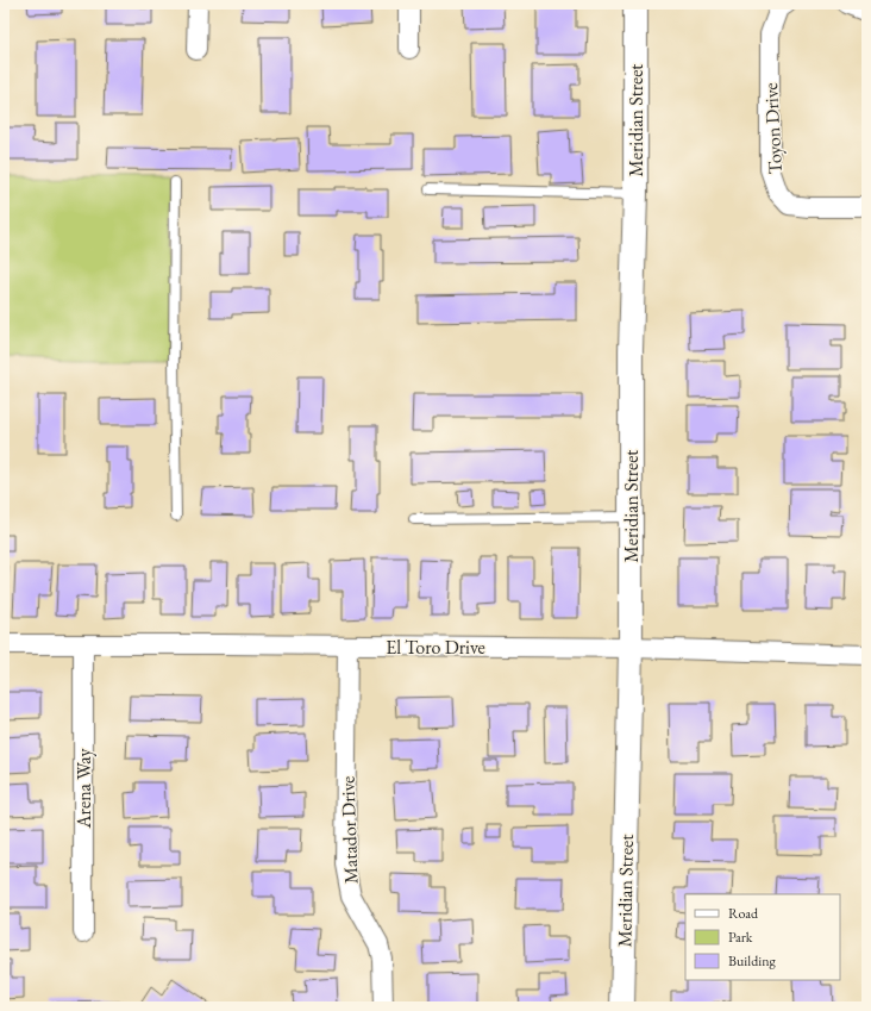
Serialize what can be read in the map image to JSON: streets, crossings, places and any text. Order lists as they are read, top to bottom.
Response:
{
  "streets": {
    "street": [
      "Meridian Street",
      "Toyon Drive",
      "El Toro Drive",
      "Arena Way",
      "Matador Drive"
    ]
  },
  "crossings": [
    ["Meridian Street", "El Toro Drive"],
    ["El Toro Drive", "Arena Way"],
    ["El Toro Drive", "Matador Drive"]
  ],
  "legend": ["Road", "Park", "Building"]
}
